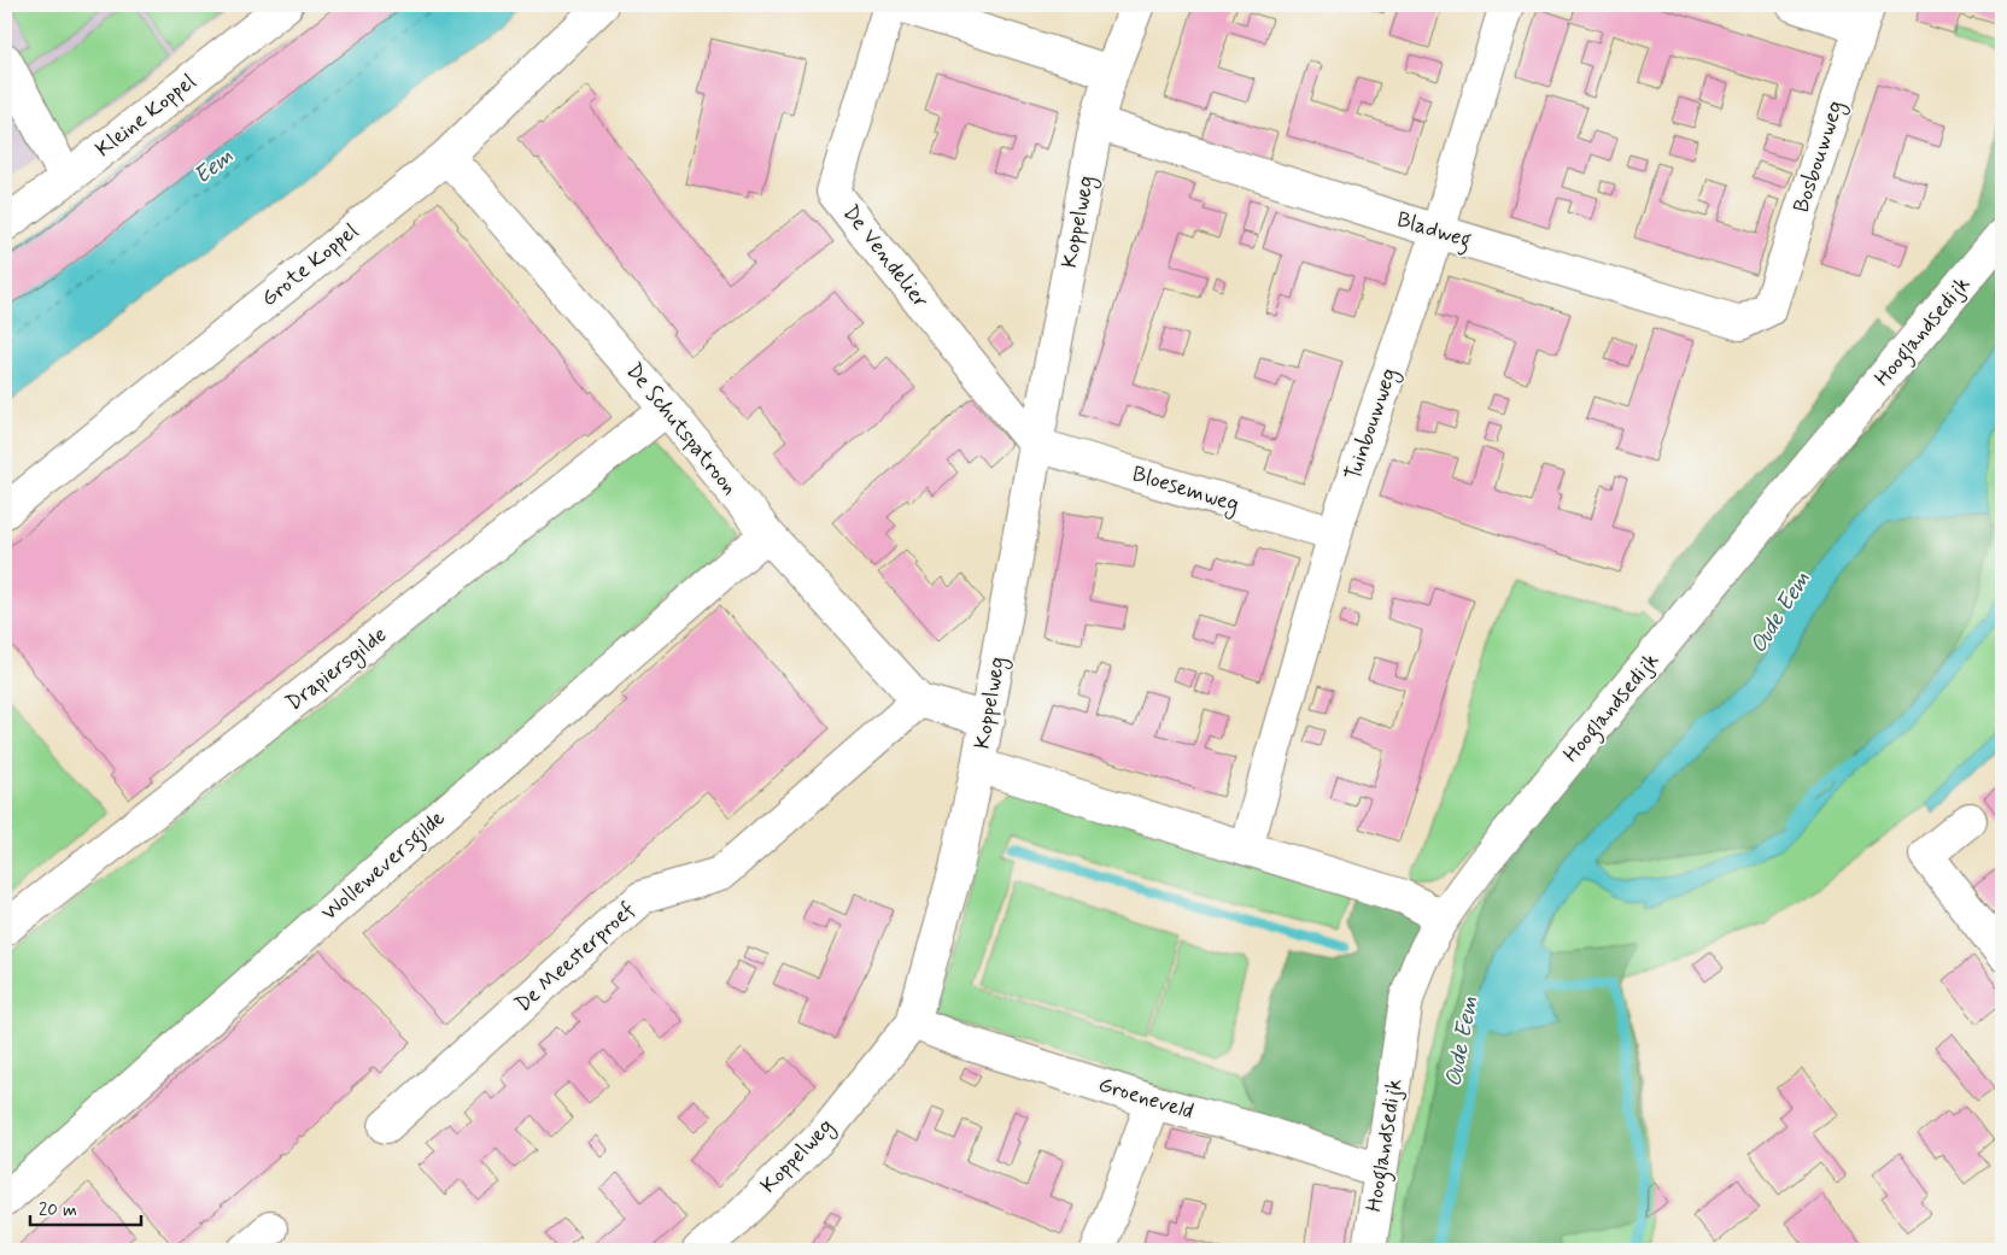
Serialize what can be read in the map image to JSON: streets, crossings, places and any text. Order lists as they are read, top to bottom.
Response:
{
  "streets": {
    "street": [
      "Kleine Koppel",
      "Bosbouwweg",
      "Koppelweg",
      "Bladweg",
      "De Vendelier",
      "Grote Koppel",
      "Hooglandsedijk",
      "Tuinbouwweg",
      "De Schutspatroon",
      "Bloesemweg",
      "Drapiersgilde",
      "Wolleweversgilde",
      "De Meesterproef",
      "Groeneveld"
    ]
  },
  "crossings": [
    ["Bosbouwweg", "Bladweg"],
    ["Koppelweg", "Bladweg"],
    ["Koppelweg", "De Vendelier"],
    ["Koppelweg", "Bloesemweg"],
    ["Koppelweg", "Groeneveld"],
    ["Bladweg", "Tuinbouwweg"],
    ["De Vendelier", "Bloesemweg"],
    ["Grote Koppel", "De Schutspatroon"],
    ["Hooglandsedijk", "Groeneveld"],
    ["Tuinbouwweg", "Bloesemweg"],
    ["De Schutspatroon", "Drapiersgilde"],
    ["De Schutspatroon", "Wolleweversgilde"],
    ["De Schutspatroon", "De Meesterproef"]
  ],
  "water": ["Eem", "Oude Eem"],
  "scale_bar": "20 m"
}
